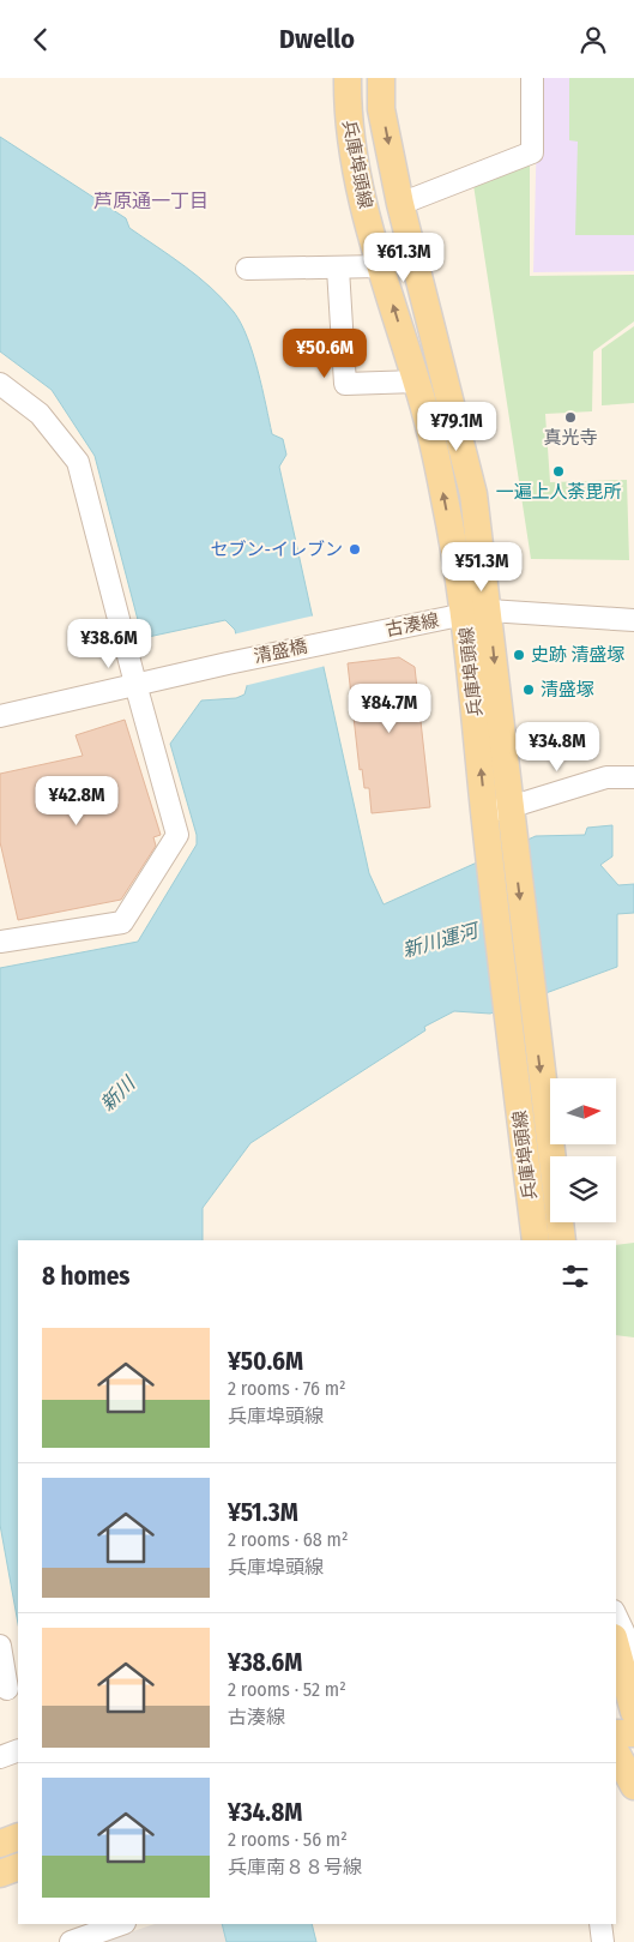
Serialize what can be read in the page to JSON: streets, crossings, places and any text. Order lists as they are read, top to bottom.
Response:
{
  "streets": {
    "main road": ["兵庫埠頭線"],
    "street": ["古湊線", "清盛橋"]
  },
  "crossings": [
    ["兵庫埠頭線", "古湊線"],
    ["古湊線", "清盛橋"]
  ],
  "districts": ["芦原通一丁目"],
  "water": ["新川運河", "新川"],
  "places": [
    "真光寺",
    "一遍上人荼毘所",
    "セブン-イレブン",
    "史跡 清盛塚",
    "清盛塚"
  ],
  "north": "right",
  "page": {
    "header": "Dwello",
    "price": [
      "¥61.3M",
      "¥50.6M",
      "¥79.1M",
      "¥51.3M",
      "¥38.6M",
      "¥84.7M",
      "¥34.8M",
      "¥42.8M"
    ],
    "heading": "8 homes",
    "list": [
      {
        "name": "¥50.6M",
        "note": "2 rooms · 76 m² · 兵庫埠頭線"
      },
      {
        "name": "¥51.3M",
        "note": "2 rooms · 68 m² · 兵庫埠頭線"
      },
      {
        "name": "¥38.6M",
        "note": "2 rooms · 52 m² · 古湊線"
      },
      {
        "name": "¥34.8M",
        "note": "2 rooms · 56 m² · 兵庫南８８号線"
      }
    ]
  }
}
